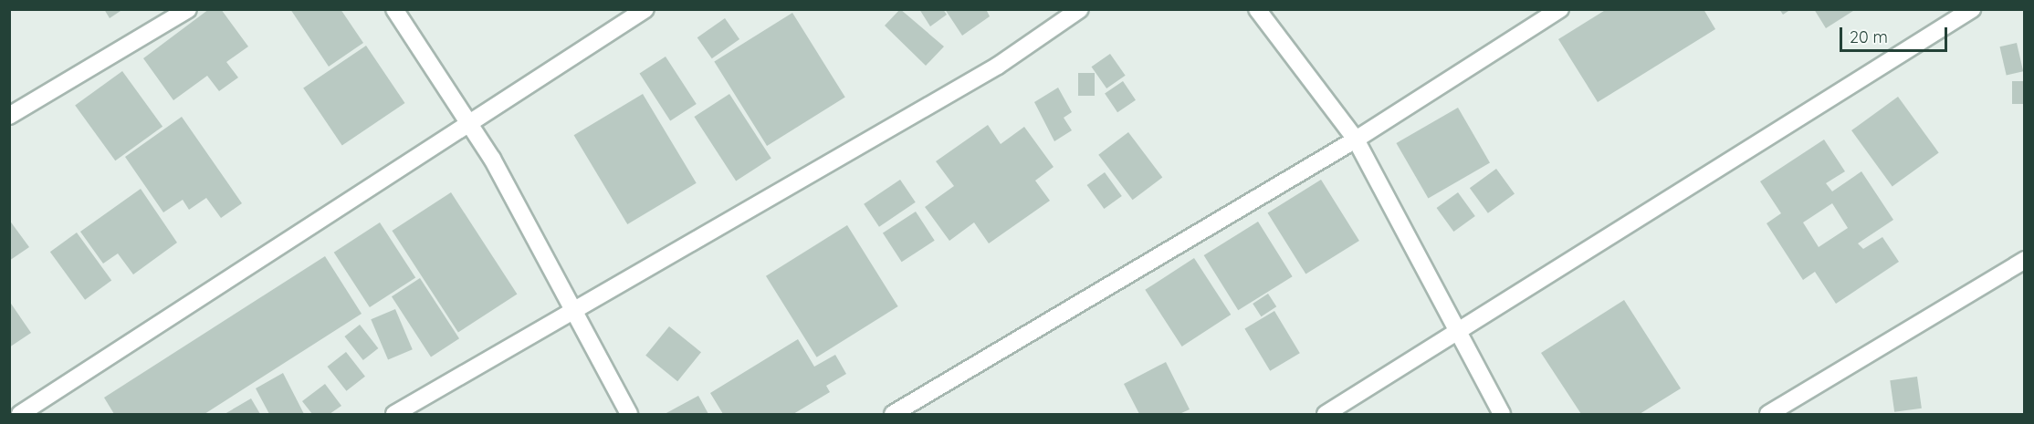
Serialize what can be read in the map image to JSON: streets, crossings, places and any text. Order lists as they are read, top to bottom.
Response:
{
  "scale_bar": "20 m"
}
